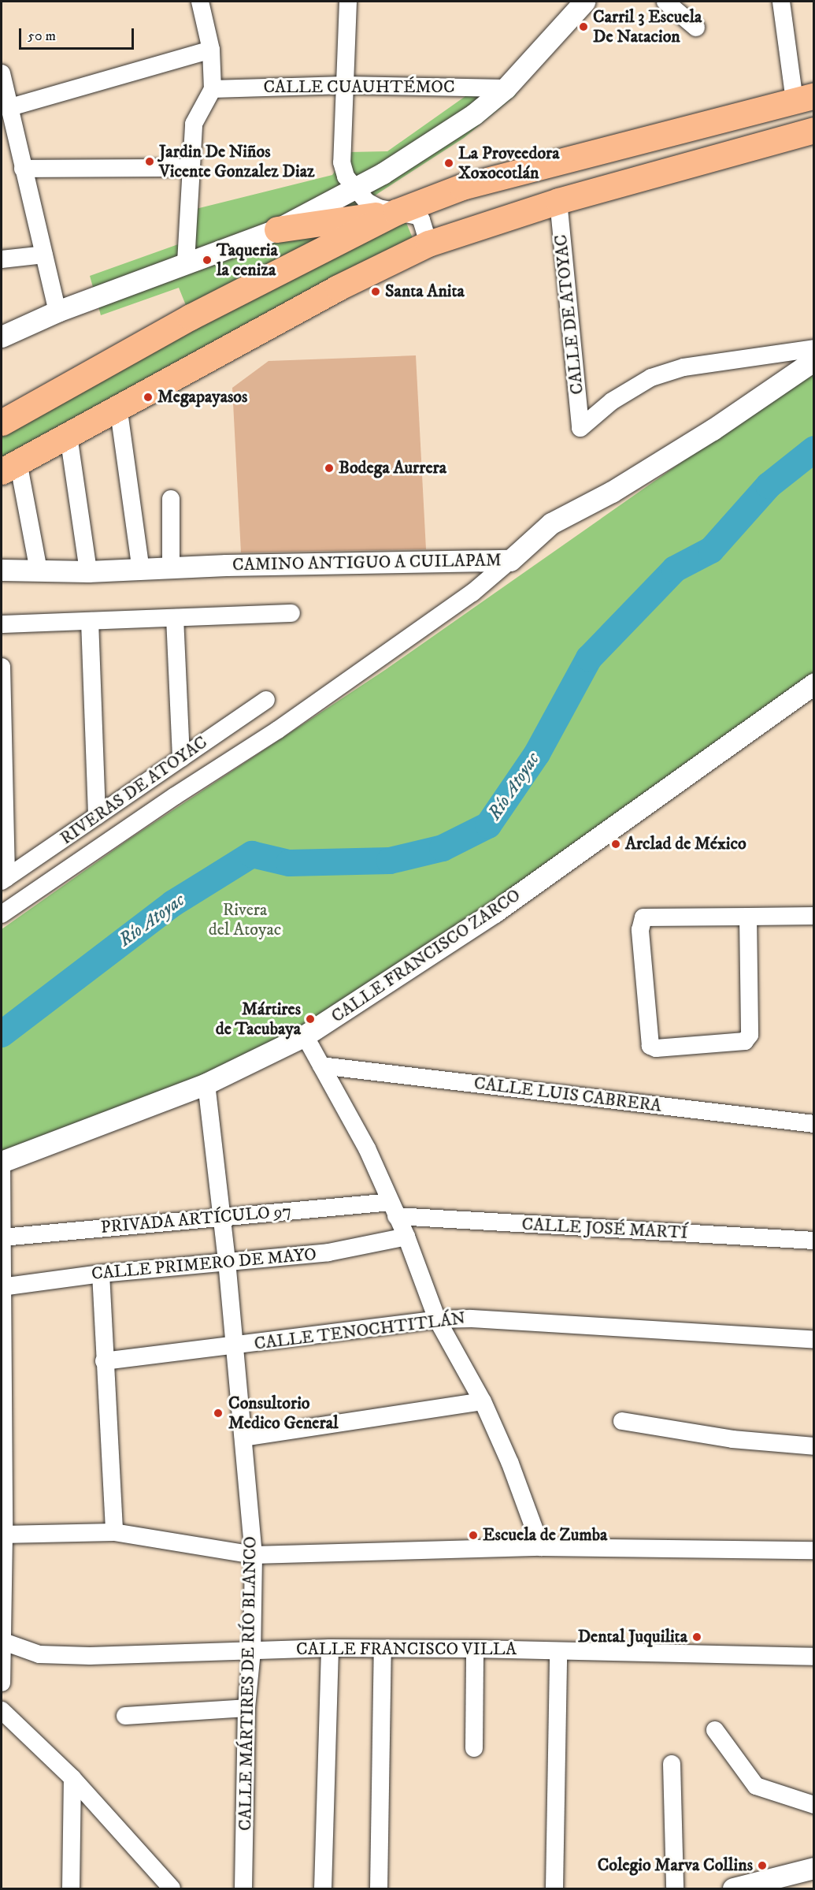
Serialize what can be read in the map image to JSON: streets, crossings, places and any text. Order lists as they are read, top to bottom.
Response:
{
  "streets": {
    "street": [
      "CALLE CUAUHTÉMOC",
      "CALLE DE ATOYAC",
      "CAMINO ANTIGUO A CUILAPAM",
      "RIVERAS DE ATOYAC",
      "CALLE FRANCISCO ZARCO",
      "CALLE LUIS CABRERA",
      "PRIVADA ARTÍCULO 97",
      "CALLE JOSÉ MARTÍ",
      "CALLE PRIMERO DE MAYO",
      "CALLE TENOCHTITLÁN",
      "CALLE FRANCISCO VILLA",
      "CALLE MÁRTIRES DE RÍO BLANCO"
    ]
  },
  "crossings": [
    ["CALLE FRANCISCO ZARCO", "CALLE MÁRTIRES DE RÍO BLANCO"],
    ["PRIVADA ARTÍCULO 97", "CALLE JOSÉ MARTÍ"],
    ["PRIVADA ARTÍCULO 97", "CALLE MÁRTIRES DE RÍO BLANCO"],
    ["CALLE PRIMERO DE MAYO", "CALLE MÁRTIRES DE RÍO BLANCO"],
    ["CALLE TENOCHTITLÁN", "CALLE MÁRTIRES DE RÍO BLANCO"],
    ["CALLE FRANCISCO VILLA", "CALLE MÁRTIRES DE RÍO BLANCO"]
  ],
  "water": ["Río Atoyac"],
  "parks": ["Rivera del Atoyac"],
  "places": [
    "Carril 3 Escuela De Natacion",
    "Jardin De Niños Vicente Gonzalez Diaz",
    "La Proveedora Xoxocotlán",
    "Taqueria la ceniza",
    "Santa Anita",
    "Megapayasos",
    "Bodega Aurrera",
    "Arclad de México",
    "Mártires de Tacubaya",
    "Consultorio Medico General",
    "Escuela de Zumba",
    "Dental Juquilita",
    "Colegio Marva Collins"
  ],
  "scale_bar": "50 m"
}
